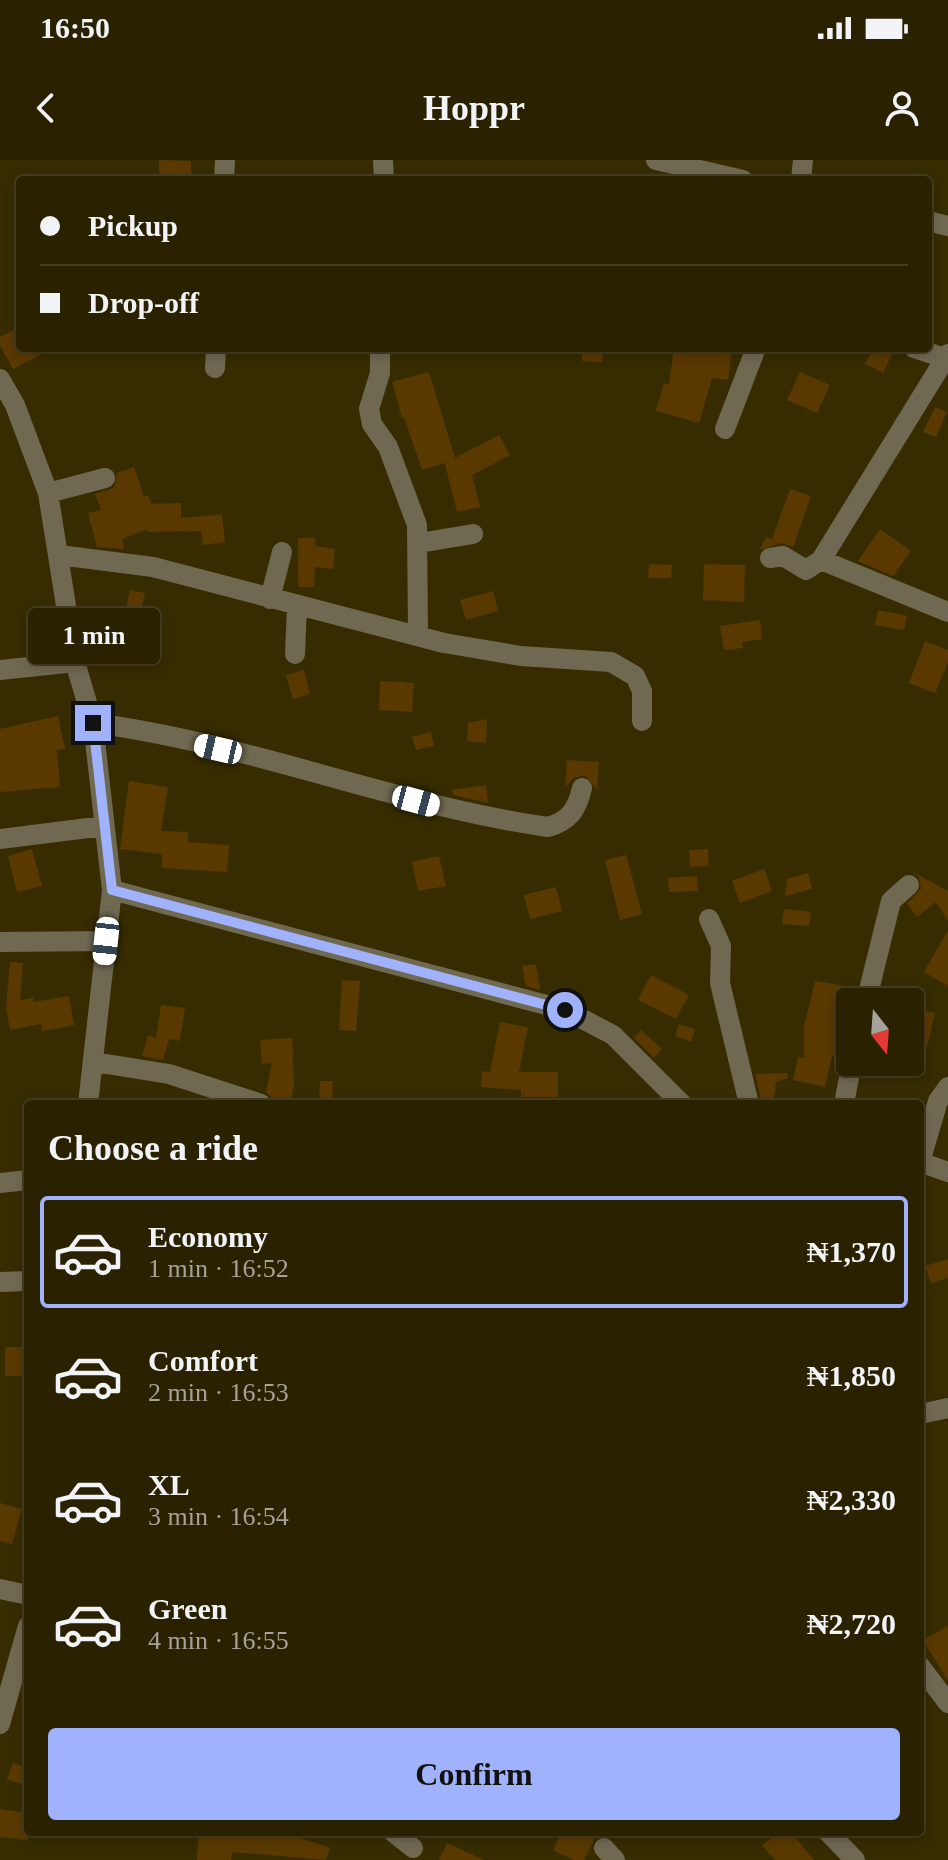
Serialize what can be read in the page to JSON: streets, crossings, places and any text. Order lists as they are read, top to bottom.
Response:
{
  "north": "bottom",
  "page": {
    "status": "16:50",
    "header": "Hoppr",
    "banner": ["Pickup", "Drop-off"],
    "bubble": "1 min",
    "heading": "Choose a ride",
    "list": [
      {
        "name": "Economy",
        "note": "1 min · 16:52",
        "value": "₦1,370"
      },
      {
        "name": "Comfort",
        "note": "2 min · 16:53",
        "value": "₦1,850"
      },
      {
        "name": "XL",
        "note": "3 min · 16:54",
        "value": "₦2,330"
      },
      {
        "name": "Green",
        "note": "4 min · 16:55",
        "value": "₦2,720"
      }
    ],
    "buttons": "Confirm"
  }
}
